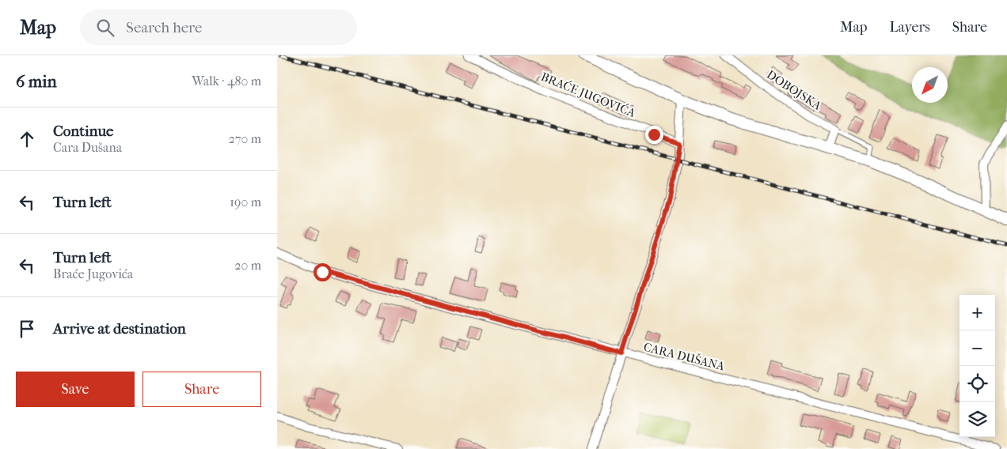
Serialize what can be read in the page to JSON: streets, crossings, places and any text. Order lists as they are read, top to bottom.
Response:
{
  "streets": {
    "street": ["DOBOJSKA", "BRAĆE JUGOVIĆA", "CARA DUŠANA"]
  },
  "north": "bottom left",
  "page": {
    "header": "Map",
    "search": "Search here",
    "nav": ["Map", "Layers", "Share"],
    "heading": ["6 min", "Walk · 480 m"],
    "list": [
      ["Continue", "Cara Dušana", "270 m"],
      ["Turn left", "190 m"],
      ["Turn left", "Braće Jugovića", "20 m"],
      "Arrive at destination"
    ],
    "map_buttons": ["+", "−"],
    "buttons": ["Save", "Share"]
  }
}
